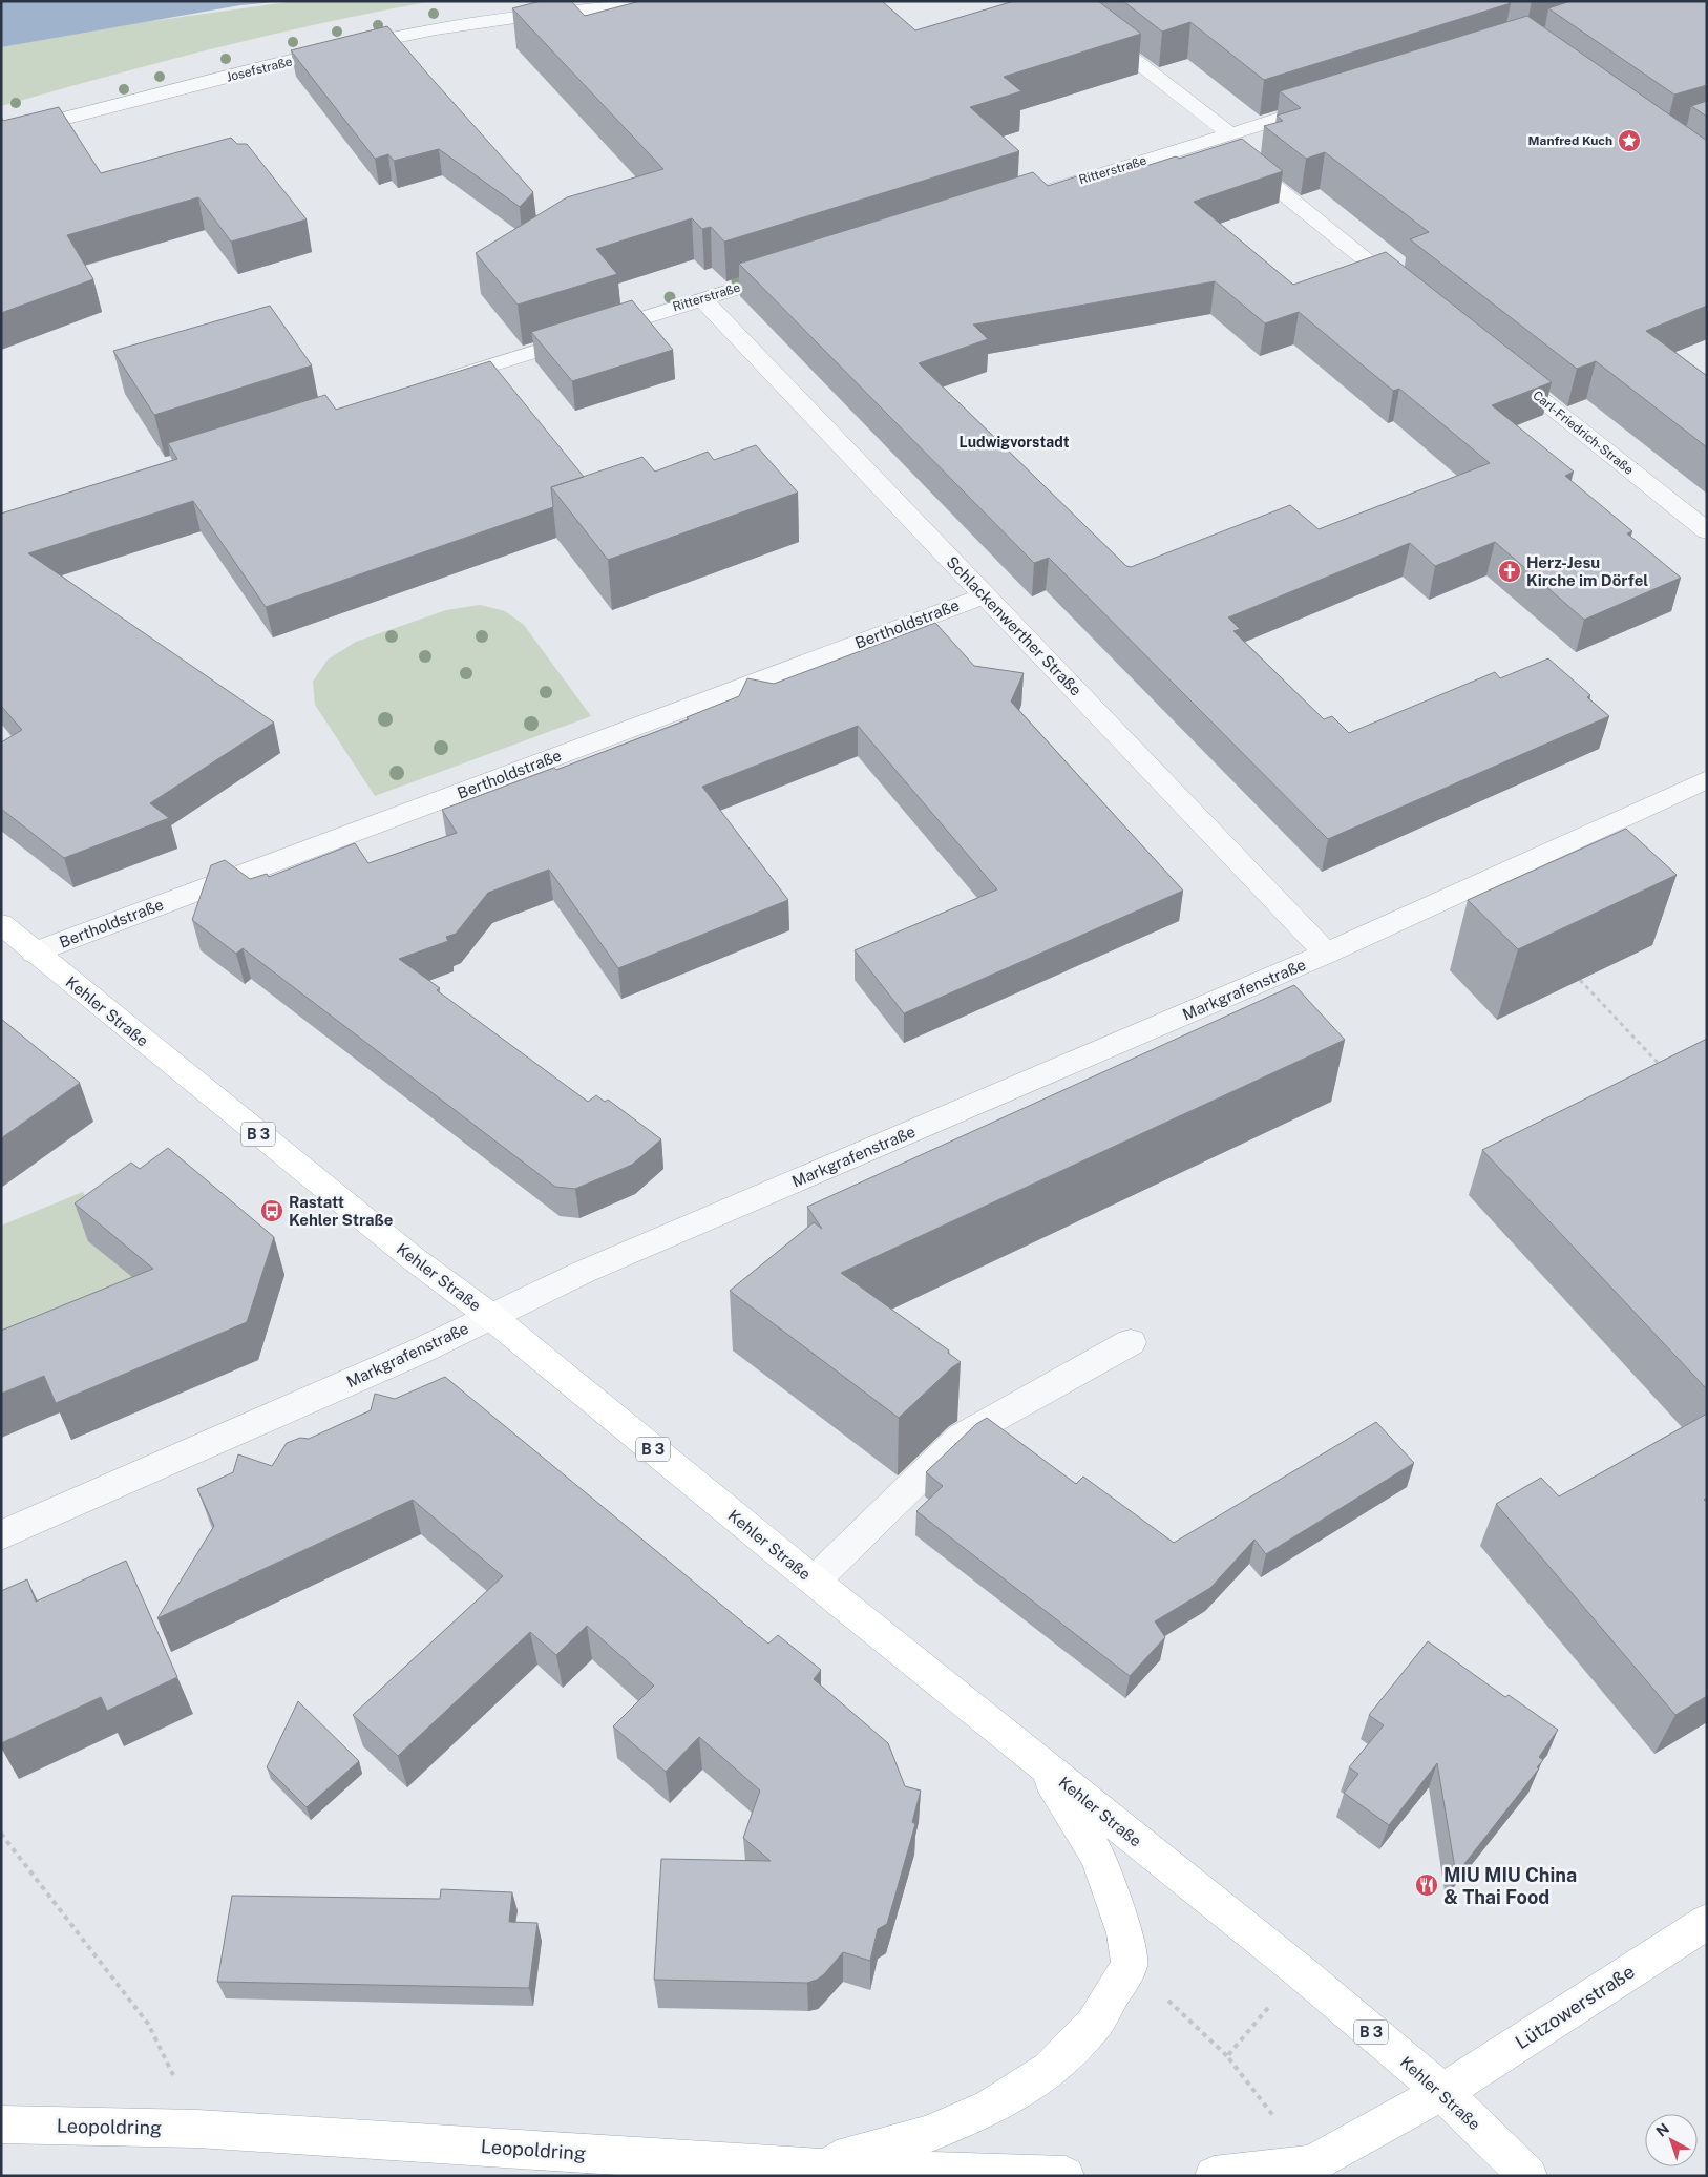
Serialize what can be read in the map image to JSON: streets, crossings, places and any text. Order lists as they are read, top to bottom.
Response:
{
  "streets": {
    "main road": [
      "Kehler Straße",
      "B 3",
      "Lützowerstraße",
      "Leopoldring"
    ],
    "street": [
      "Josefstraße",
      "Ritterstraße",
      "Carl-Friedrich-Straße",
      "Bertholdstraße",
      "Schlackenwerther Straße",
      "Markgrafenstraße"
    ]
  },
  "crossings": [
    ["Ritterstraße", "Schlackenwerther Straße"],
    ["Bertholdstraße", "Schlackenwerther Straße"],
    ["Bertholdstraße", "Kehler Straße"],
    ["Schlackenwerther Straße", "Markgrafenstraße"],
    ["Markgrafenstraße", "Kehler Straße"],
    ["Kehler Straße", "Lützowerstraße"]
  ],
  "districts": ["Ludwigvorstadt"],
  "places": {
    "place": ["Manfred Kuch"],
    "church": ["Herz-Jesu Kirche im Dörfel"],
    "bus stop": ["Rastatt Kehler Straße"],
    "restaurant": ["MIU MIU China & Thai Food"]
  },
  "north": "top left"
}
